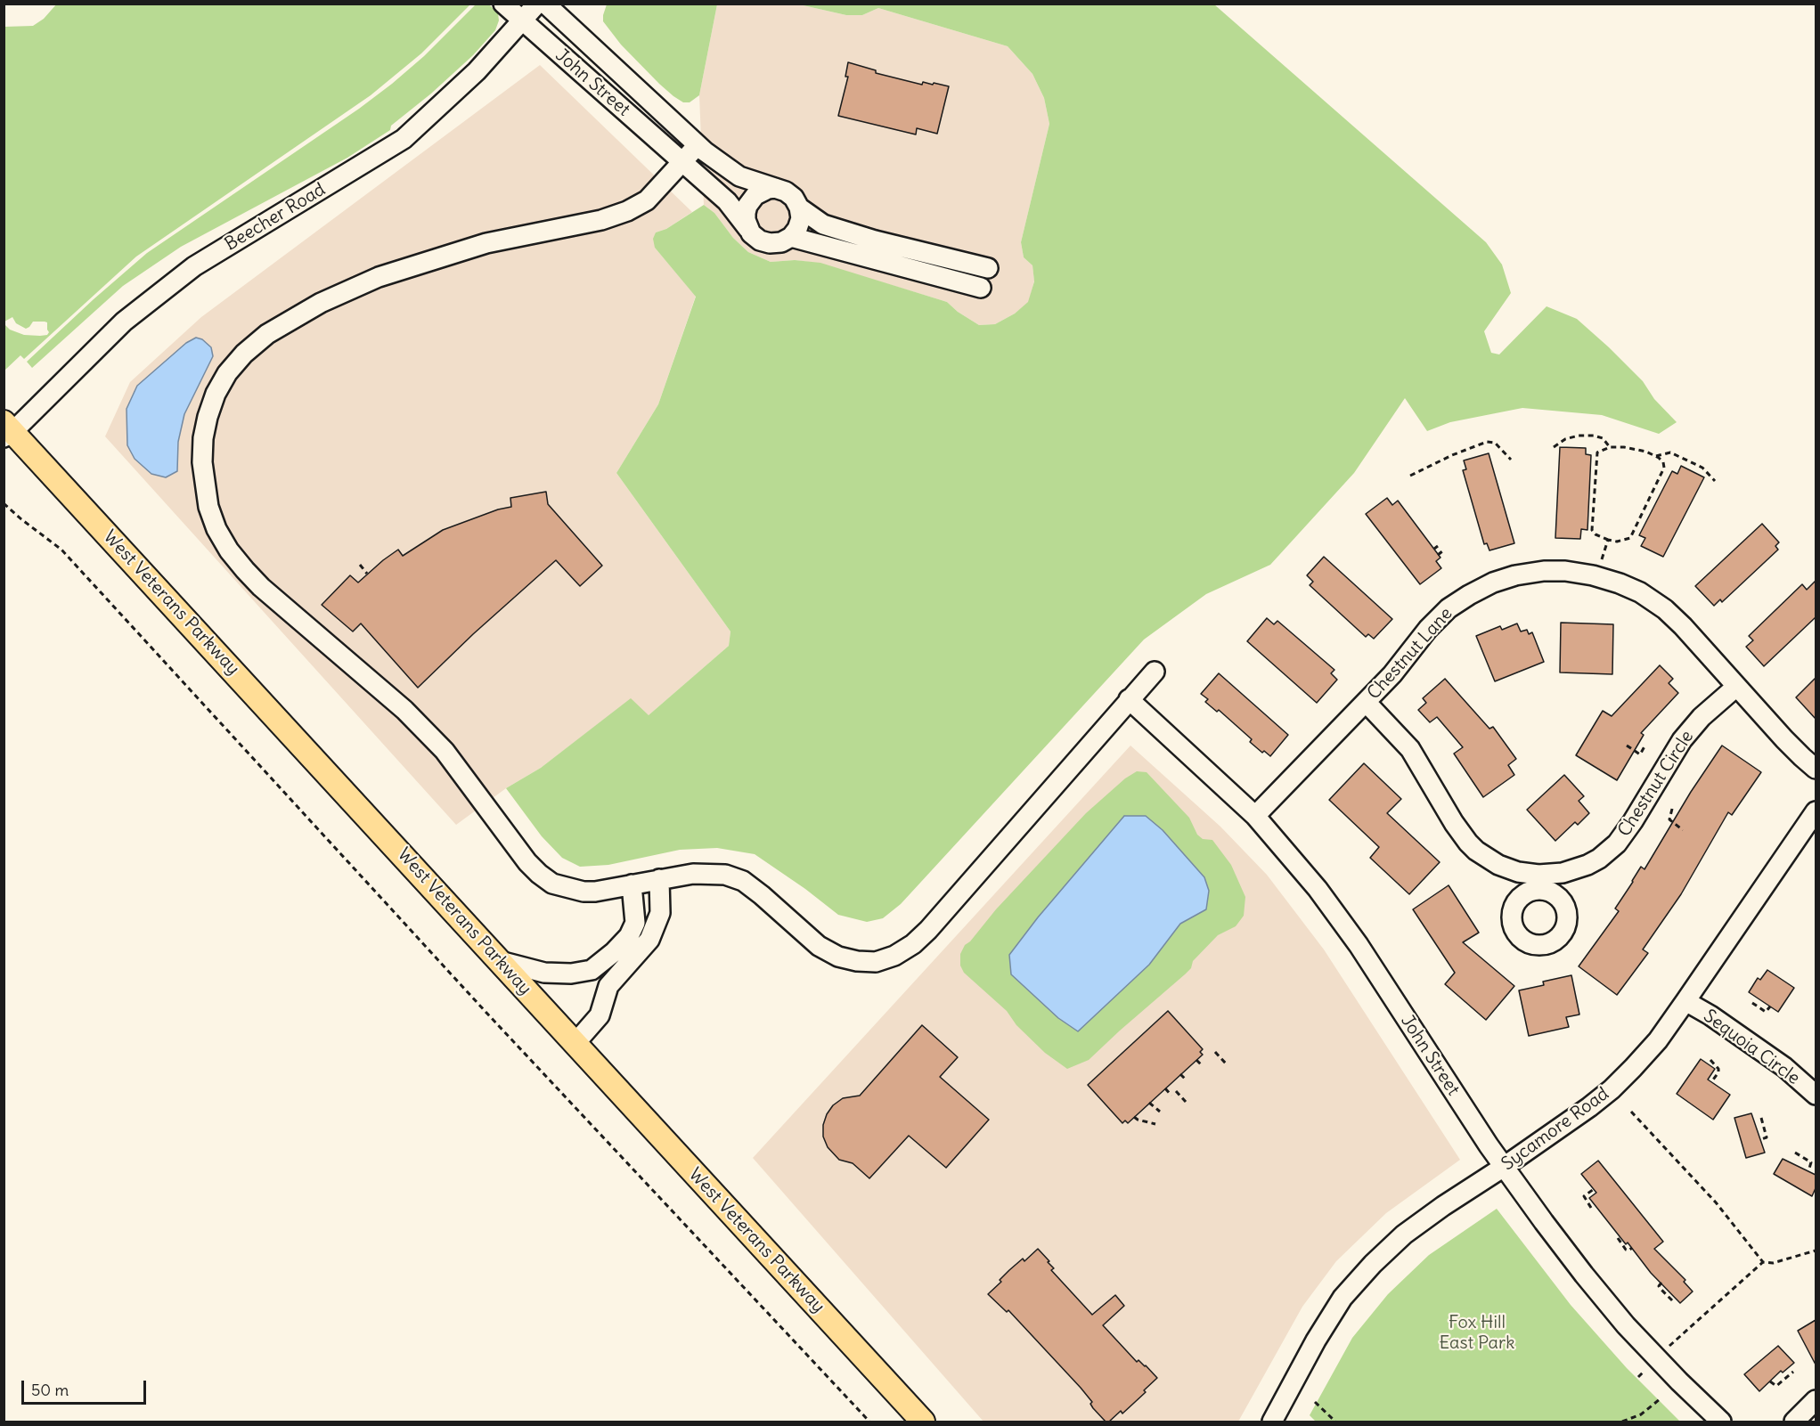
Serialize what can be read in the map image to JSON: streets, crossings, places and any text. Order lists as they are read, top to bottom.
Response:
{
  "streets": {
    "main road": ["West Veterans Parkway"],
    "street": [
      "John Street",
      "Beecher Road",
      "Chestnut Lane",
      "Chestnut Circle",
      "Sequoia Circle",
      "Sycamore Road"
    ]
  },
  "crossings": [
    ["John Street", "Beecher Road"],
    ["John Street", "Chestnut Lane"],
    ["John Street", "Sycamore Road"],
    ["Beecher Road", "West Veterans Parkway"],
    ["Chestnut Lane", "Chestnut Circle"],
    ["Sequoia Circle", "Sycamore Road"]
  ],
  "parks": ["Fox Hill East Park"],
  "scale_bar": "50 m"
}
